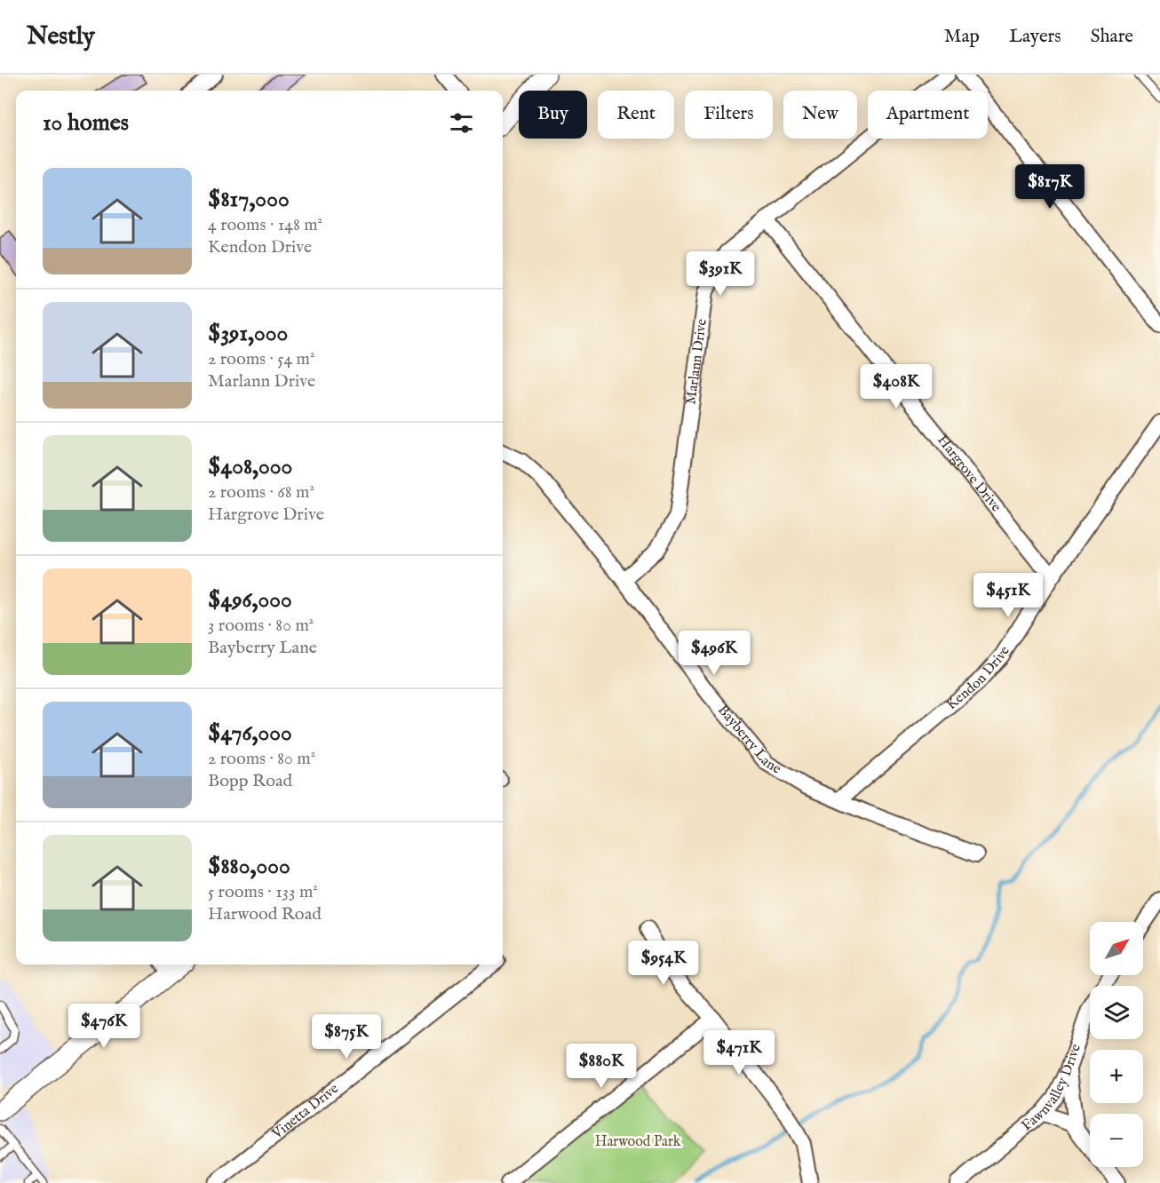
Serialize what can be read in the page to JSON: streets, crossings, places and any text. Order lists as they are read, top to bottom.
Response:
{
  "streets": {
    "street": [
      "Marlann Drive",
      "Hargrove Drive",
      "Kendon Drive",
      "Bayberry Lane",
      "Fawnvalley Drive",
      "Vinetta Drive"
    ]
  },
  "crossings": [
    ["Marlann Drive", "Hargrove Drive"],
    ["Marlann Drive", "Bayberry Lane"],
    ["Hargrove Drive", "Kendon Drive"],
    ["Kendon Drive", "Bayberry Lane"]
  ],
  "parks": ["Harwood Park"],
  "north": "top right",
  "page": {
    "header": "Nestly",
    "nav": ["Map", "Layers", "Share"],
    "chip": [
      "Buy",
      "Rent",
      "Filters",
      "New",
      "Apartment"
    ],
    "heading": "10 homes",
    "list": [
      {
        "name": "$817,000",
        "note": "4 rooms · 148 m² · Kendon Drive"
      },
      {
        "name": "$391,000",
        "note": "2 rooms · 54 m² · Marlann Drive"
      },
      {
        "name": "$408,000",
        "note": "2 rooms · 68 m² · Hargrove Drive"
      },
      {
        "name": "$496,000",
        "note": "3 rooms · 80 m² · Bayberry Lane"
      },
      {
        "name": "$476,000",
        "note": "2 rooms · 80 m² · Bopp Road"
      },
      {
        "name": "$880,000",
        "note": "5 rooms · 133 m² · Harwood Road"
      }
    ],
    "price": [
      "$817K",
      "$391K",
      "$408K",
      "$451K",
      "$496K",
      "$954K",
      "$476K",
      "$875K",
      "$471K",
      "$880K"
    ],
    "map_buttons": ["+", "−"]
  }
}
